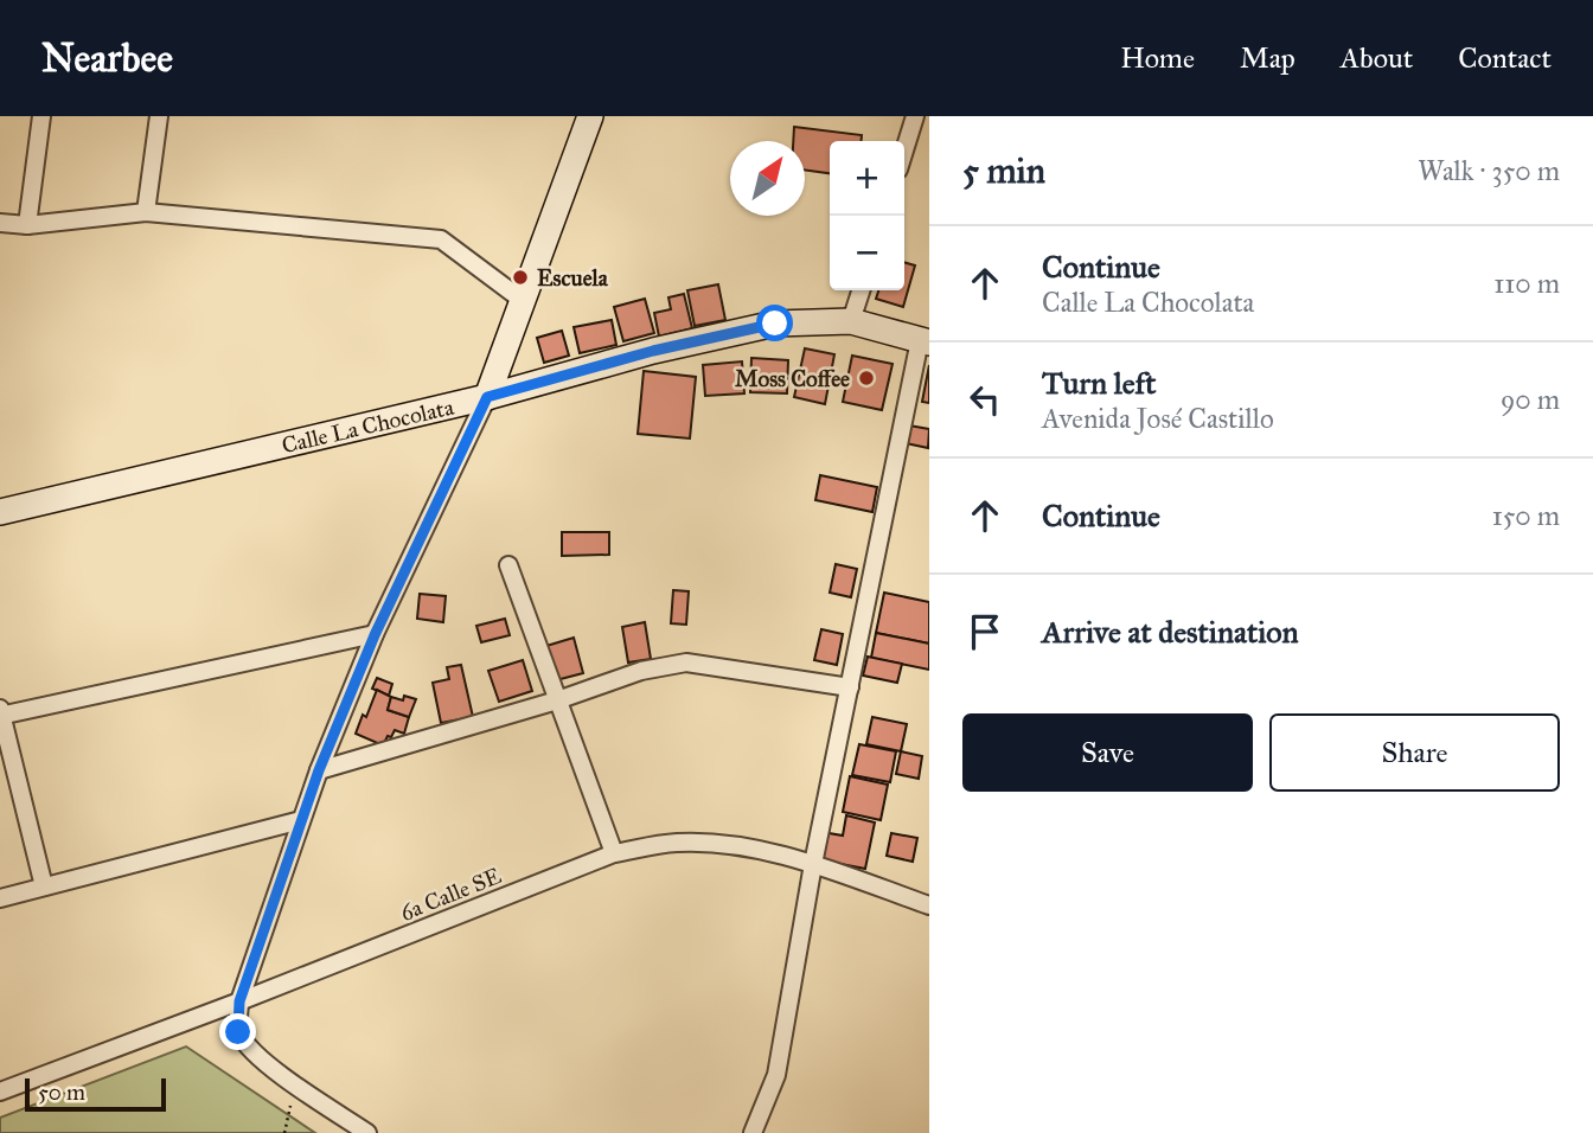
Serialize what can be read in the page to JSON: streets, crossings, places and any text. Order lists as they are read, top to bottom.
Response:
{
  "streets": {
    "street": ["Calle La Chocolata", "6a Calle SE"]
  },
  "places": ["Escuela", "Moss Coffee"],
  "scale_bar": "50 m",
  "north": "top right",
  "page": {
    "header": "Nearbee",
    "nav": [
      "Home",
      "Map",
      "About",
      "Contact"
    ],
    "heading": ["5 min", "Walk · 350 m"],
    "map_buttons": ["+", "−"],
    "list": [
      ["Continue", "Calle La Chocolata", "110 m"],
      ["Turn left", "Avenida José Castillo", "90 m"],
      ["Continue", "150 m"],
      "Arrive at destination"
    ],
    "buttons": ["Save", "Share"],
    "scale": "50 m"
  }
}
